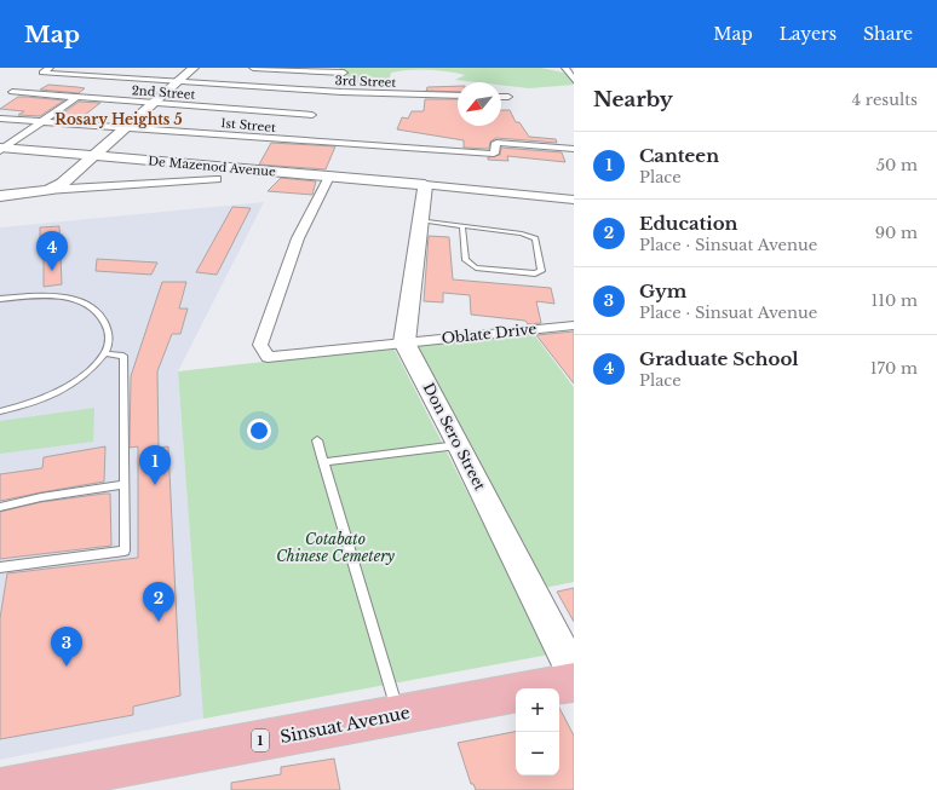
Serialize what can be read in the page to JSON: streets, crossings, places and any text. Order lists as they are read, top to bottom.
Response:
{
  "streets": {
    "main road": [
      "De Mazenod Avenue",
      "Don Sero Street",
      "Sinsuat Avenue",
      "1"
    ],
    "street": [
      "3rd Street",
      "2nd Street",
      "1st Street",
      "Oblate Drive"
    ]
  },
  "crossings": [
    ["De Mazenod Avenue", "Oblate Drive"],
    ["Oblate Drive", "Don Sero Street"]
  ],
  "districts": ["Rosary Heights 5"],
  "parks": ["Cotabato Chinese Cemetery"],
  "north": "bottom left",
  "page": {
    "header": "Map",
    "nav": ["Map", "Layers", "Share"],
    "heading": ["Nearby", "4 results"],
    "list": [
      {
        "mark": "1",
        "name": "Canteen",
        "note": "Place",
        "value": "50 m"
      },
      {
        "mark": "2",
        "name": "Education",
        "note": "Place · Sinsuat Avenue",
        "value": "90 m"
      },
      {
        "mark": "3",
        "name": "Gym",
        "note": "Place · Sinsuat Avenue",
        "value": "110 m"
      },
      {
        "mark": "4",
        "name": "Graduate School",
        "note": "Place",
        "value": "170 m"
      }
    ],
    "pins": [
      "4",
      "1",
      "2",
      "3"
    ],
    "map_buttons": ["+", "−"]
  }
}
